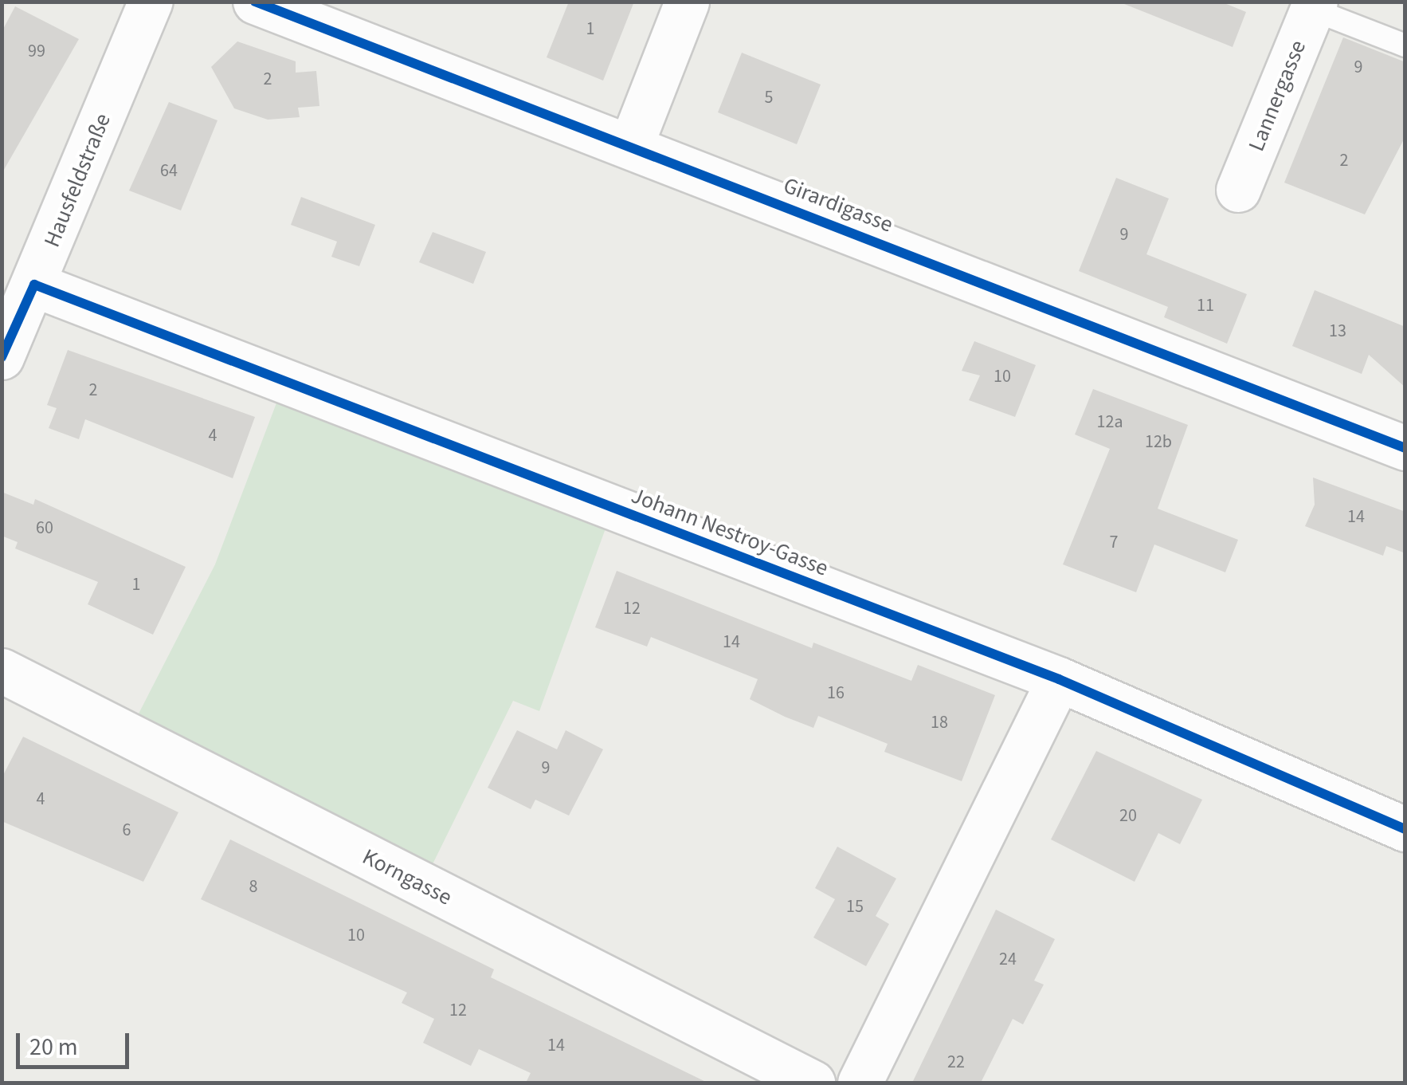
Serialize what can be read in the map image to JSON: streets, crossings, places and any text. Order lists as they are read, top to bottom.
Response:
{
  "streets": {
    "street": [
      "Lannergasse",
      "Hausfeldstraße",
      "Girardigasse",
      "Johann Nestroy-Gasse",
      "Korngasse"
    ]
  },
  "crossings": [
    ["Hausfeldstraße", "Johann Nestroy-Gasse"]
  ],
  "house_numbers": [
    "1",
    "99",
    "9",
    "2",
    "5",
    "2",
    "64",
    "9",
    "11",
    "13",
    "10",
    "2",
    "12a",
    "4",
    "12b",
    "14",
    "60",
    "7",
    "1",
    "12",
    "14",
    "16",
    "18",
    "9",
    "4",
    "20",
    "6",
    "8",
    "15",
    "10",
    "24",
    "12",
    "14",
    "22"
  ],
  "scale_bar": "20 m"
}
